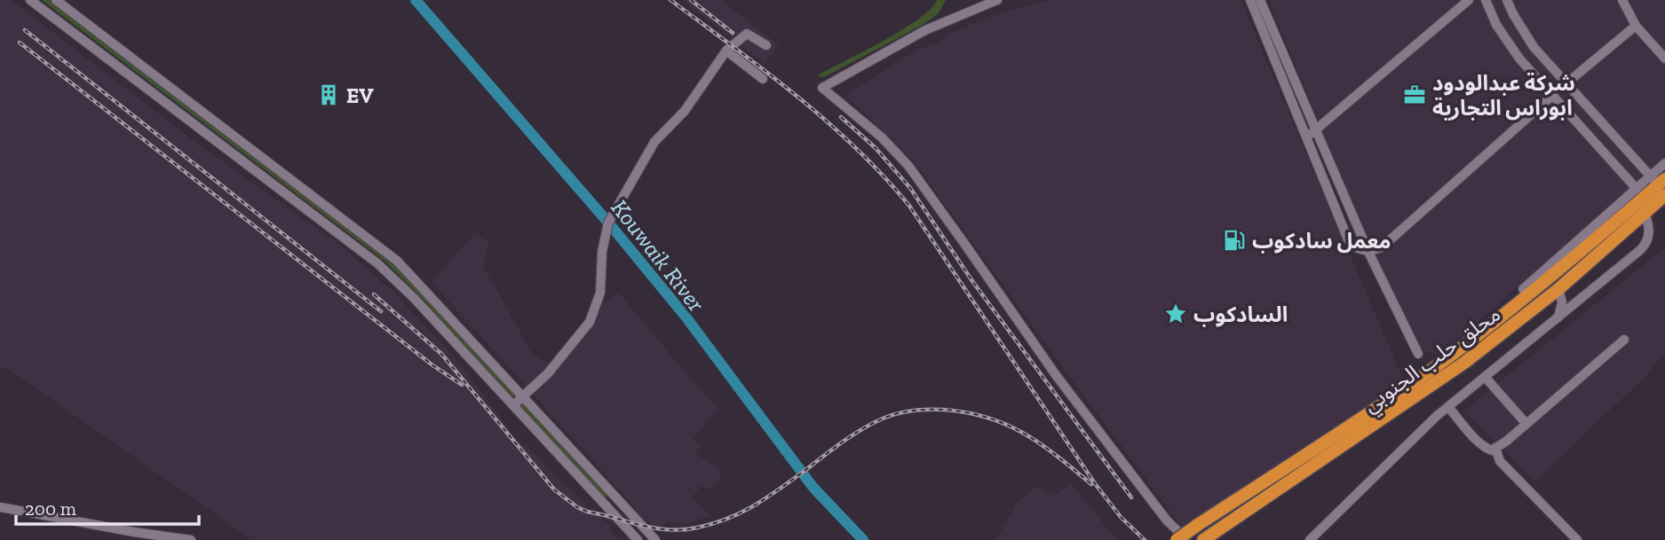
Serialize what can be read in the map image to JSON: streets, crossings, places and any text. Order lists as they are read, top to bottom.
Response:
{
  "streets": {
    "highway": ["محلق حلب الجنوبي"]
  },
  "water": ["Kouwaik River"],
  "places": {
    "building": ["EV"],
    "office": ["شركة عبدالودود ابوراس التجارية"],
    "fuel station": ["معمل سادكوب"],
    "place": ["السادكوب"]
  },
  "scale_bar": "200 m"
}
